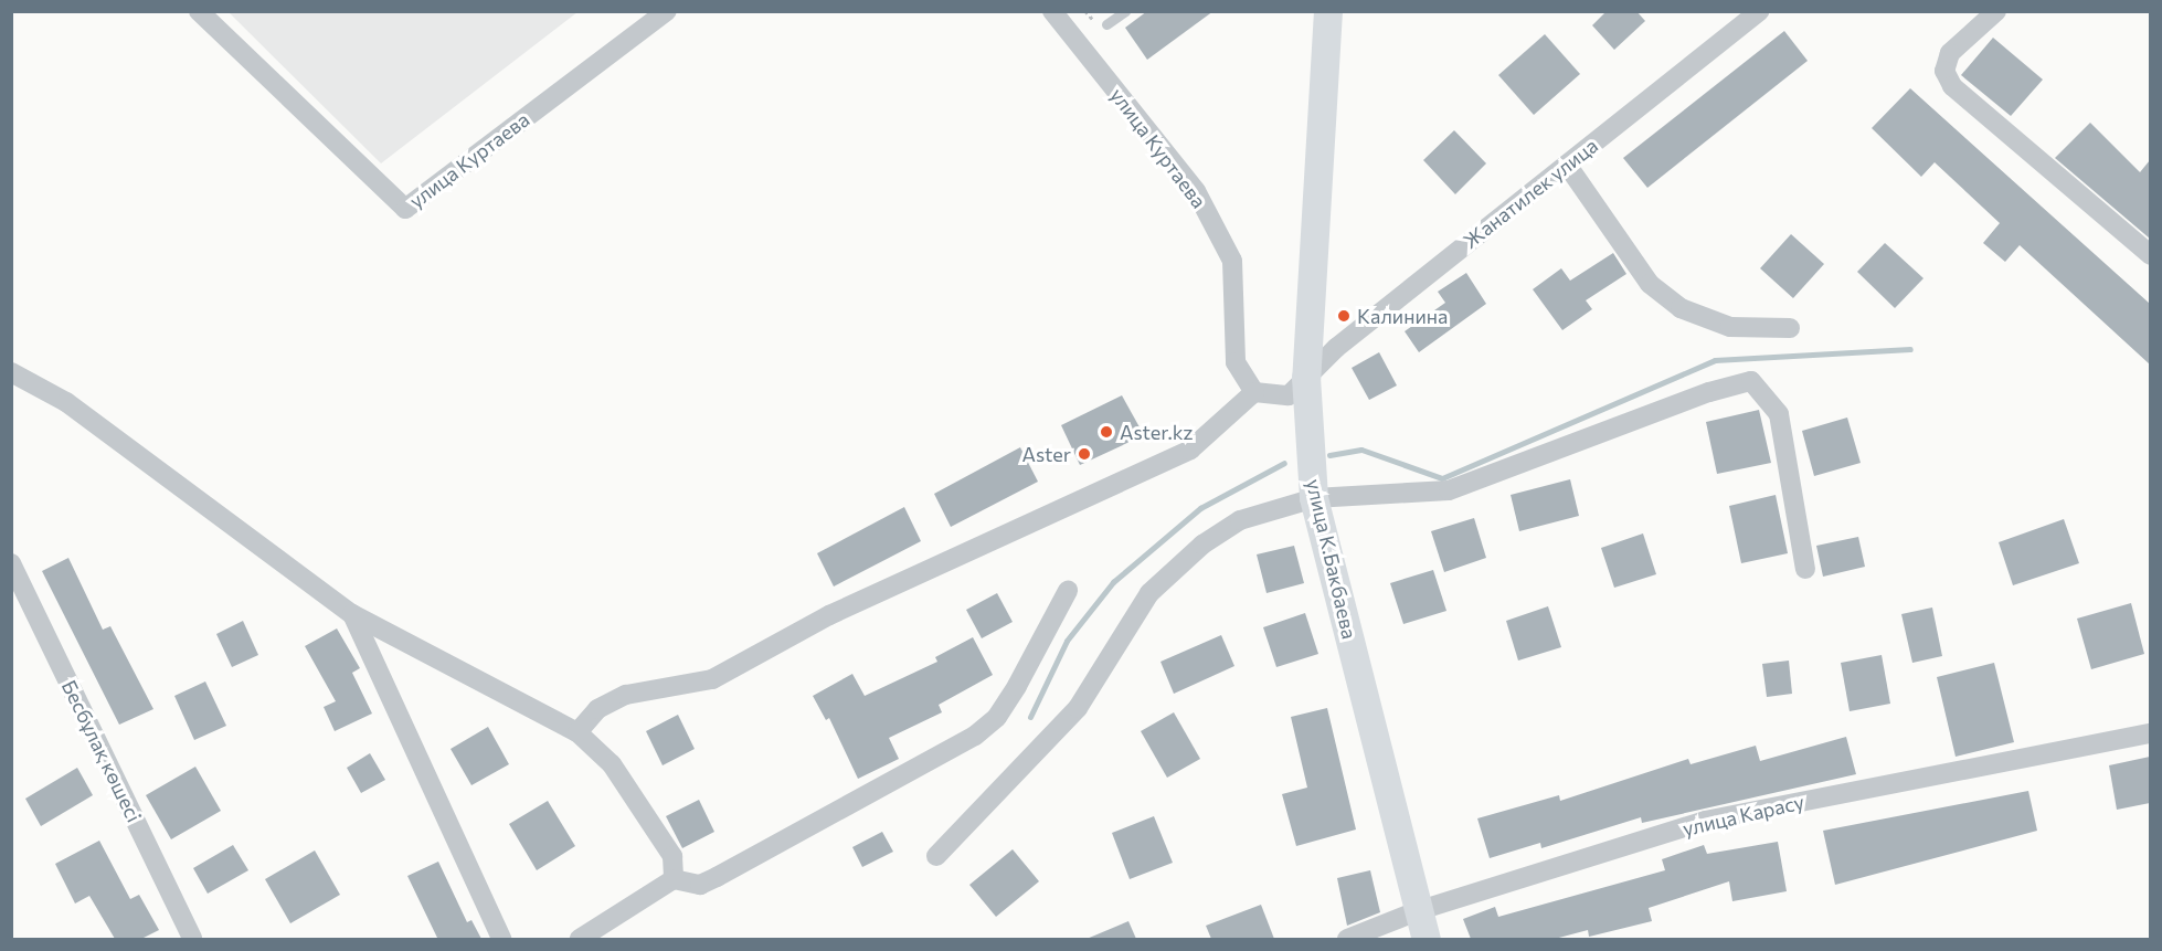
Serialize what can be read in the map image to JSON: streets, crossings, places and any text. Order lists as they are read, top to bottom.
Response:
{
  "streets": {
    "street": [
      "улица Куртаева",
      "Жанатилек улица",
      "улица К.Бакбаева",
      "Бесбұлақ көшесі",
      "улица Карасу"
    ]
  },
  "crossings": [
    ["Жанатилек улица", "улица К.Бакбаева"],
    ["улица К.Бакбаева", "улица Карасу"]
  ],
  "places": ["Калинина", "Aster.kz", "Aster"]
}
